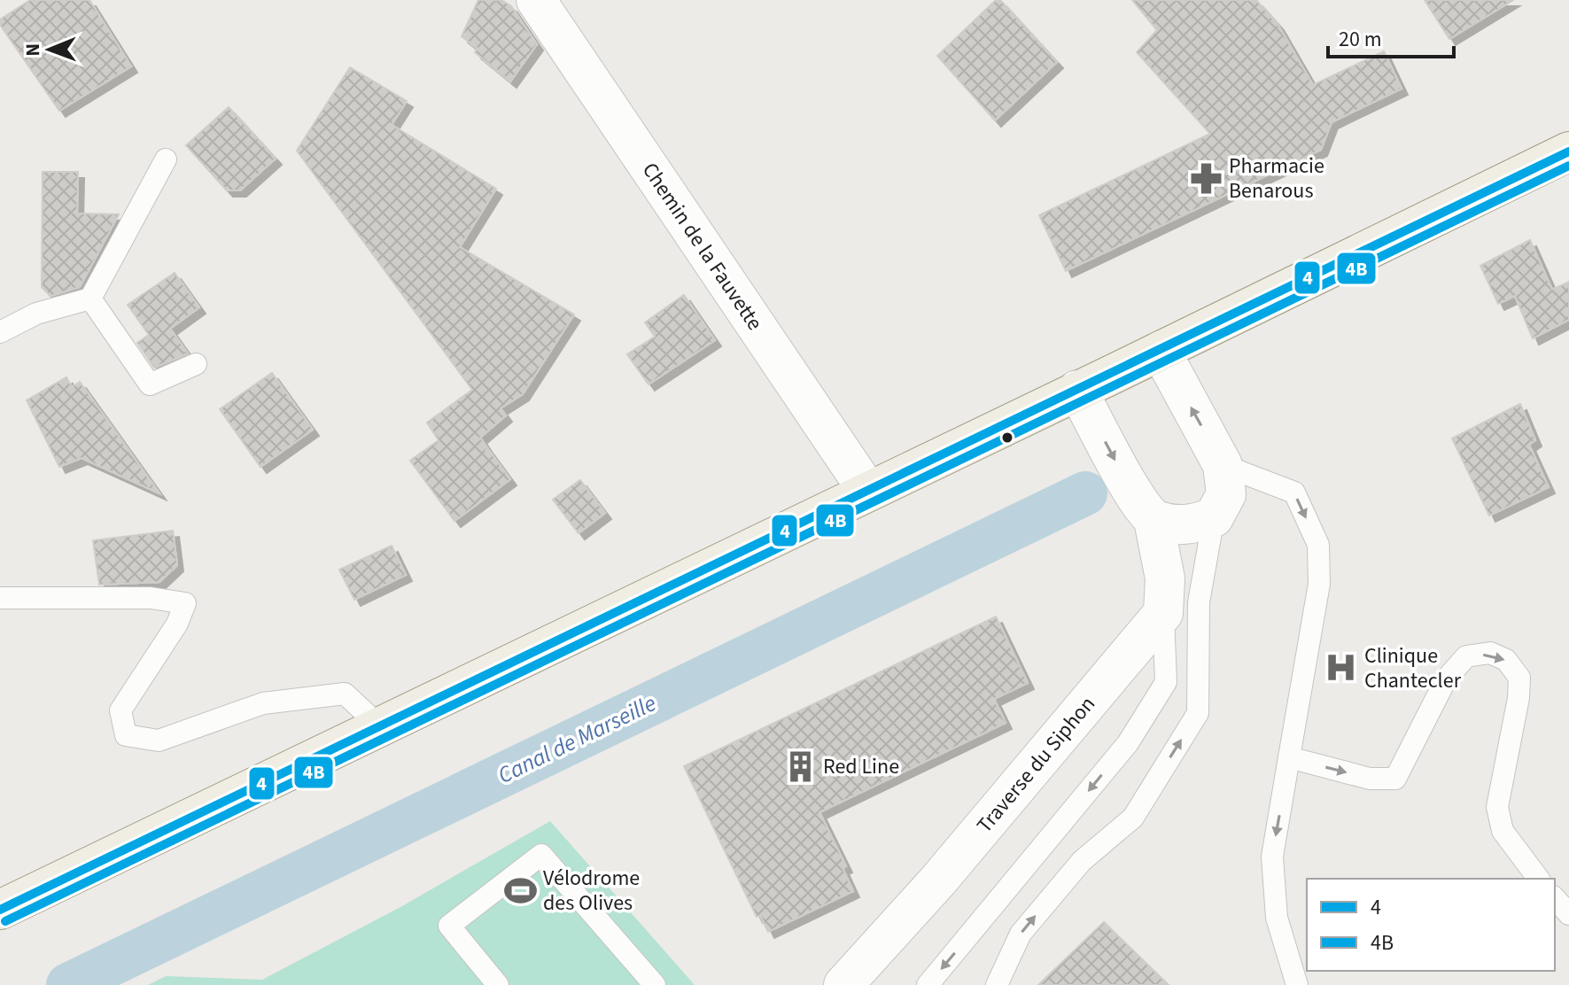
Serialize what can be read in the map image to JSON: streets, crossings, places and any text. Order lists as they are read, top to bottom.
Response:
{
  "streets": {
    "street": ["Chemin de la Fauvette", "Traverse du Siphon"]
  },
  "water": ["Canal de Marseille"],
  "places": {
    "pharmacy": ["Pharmacie Benarous"],
    "hospital": ["Clinique Chantecler"],
    "building": ["Red Line"],
    "sports": ["Vélodrome des Olives"]
  },
  "lines": ["transit line 4", "transit line 4B"],
  "legend": ["4", "4B"],
  "scale_bar": "20 m",
  "north": "left"
}
